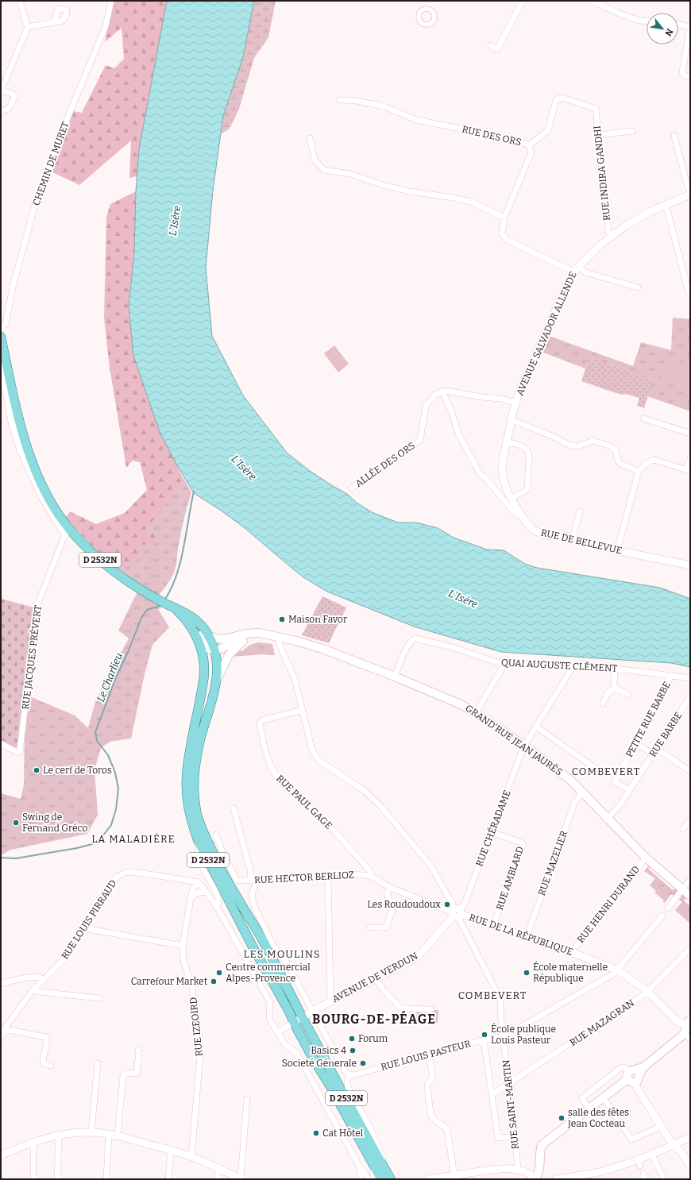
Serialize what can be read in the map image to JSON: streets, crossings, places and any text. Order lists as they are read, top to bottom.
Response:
{
  "streets": {
    "main road": ["D 2532N", "GRAND'RUE JEAN JAURÈS"],
    "street": [
      "RUE DES ORS",
      "CHEMIN DE MURET",
      "RUE INDIRA GANDHI",
      "AVENUE SALVADOR ALLENDE",
      "ALLÉE DES ORS",
      "RUE DE BELLEVUE",
      "RUE JACQUES PRÉVERT",
      "QUAI AUGUSTE CLÉMENT",
      "PETITE RUE BARBE",
      "RUE BARBE",
      "RUE PAUL GAGE",
      "RUE CHÉRADAME",
      "RUE MAZELIER",
      "RUE HECTOR BERLIOZ",
      "RUE AMBLARD",
      "RUE HENRI DURAND",
      "RUE LOUIS PIRRAUD",
      "RUE DE LA RÉPUBLIQUE",
      "AVENUE DE VERDUN",
      "RUE MAZAGRAN",
      "RUE IZEOIRD",
      "RUE LOUIS PASTEUR",
      "RUE SAINT-MARTIN"
    ]
  },
  "crossings": [
    ["RUE DES ORS", "RUE INDIRA GANDHI"],
    ["RUE DES ORS", "AVENUE SALVADOR ALLENDE"],
    ["RUE INDIRA GANDHI", "AVENUE SALVADOR ALLENDE"],
    ["AVENUE SALVADOR ALLENDE", "RUE DE BELLEVUE"],
    ["D 2532N", "RUE JACQUES PRÉVERT"],
    ["D 2532N", "AVENUE DE VERDUN"],
    ["QUAI AUGUSTE CLÉMENT", "PETITE RUE BARBE"],
    ["QUAI AUGUSTE CLÉMENT", "GRAND'RUE JEAN JAURÈS"],
    ["QUAI AUGUSTE CLÉMENT", "RUE CHÉRADAME"],
    ["PETITE RUE BARBE", "RUE BARBE"],
    ["RUE BARBE", "GRAND'RUE JEAN JAURÈS"],
    ["GRAND'RUE JEAN JAURÈS", "RUE CHÉRADAME"],
    ["GRAND'RUE JEAN JAURÈS", "RUE MAZELIER"],
    ["GRAND'RUE JEAN JAURÈS", "RUE HENRI DURAND"],
    ["GRAND'RUE JEAN JAURÈS", "RUE SAINT-MARTIN"],
    ["RUE PAUL GAGE", "RUE HECTOR BERLIOZ"],
    ["RUE PAUL GAGE", "RUE SAINT-MARTIN"],
    ["RUE CHÉRADAME", "RUE HECTOR BERLIOZ"],
    ["RUE CHÉRADAME", "RUE AMBLARD"],
    ["RUE CHÉRADAME", "RUE DE LA RÉPUBLIQUE"],
    ["RUE CHÉRADAME", "AVENUE DE VERDUN"],
    ["RUE CHÉRADAME", "RUE SAINT-MARTIN"],
    ["RUE MAZELIER", "RUE DE LA RÉPUBLIQUE"],
    ["RUE HECTOR BERLIOZ", "RUE DE LA RÉPUBLIQUE"],
    ["RUE HECTOR BERLIOZ", "AVENUE DE VERDUN"],
    ["RUE HECTOR BERLIOZ", "RUE SAINT-MARTIN"],
    ["RUE AMBLARD", "RUE DE LA RÉPUBLIQUE"],
    ["RUE HENRI DURAND", "RUE DE LA RÉPUBLIQUE"],
    ["RUE LOUIS PIRRAUD", "RUE IZEOIRD"],
    ["RUE DE LA RÉPUBLIQUE", "AVENUE DE VERDUN"],
    ["RUE DE LA RÉPUBLIQUE", "RUE MAZAGRAN"],
    ["RUE DE LA RÉPUBLIQUE", "RUE LOUIS PASTEUR"],
    ["RUE DE LA RÉPUBLIQUE", "RUE SAINT-MARTIN"],
    ["AVENUE DE VERDUN", "RUE SAINT-MARTIN"],
    ["RUE MAZAGRAN", "RUE SAINT-MARTIN"],
    ["RUE LOUIS PASTEUR", "RUE SAINT-MARTIN"]
  ],
  "districts": [
    "COMBEVERT",
    "LA MALADIÈRE",
    "LES MOULINS",
    "COMBEVERT",
    "BOURG-DE-PÉAGE"
  ],
  "water": ["L'Isère", "Le Charlieu"],
  "places": [
    "Maison Favor",
    "Le cerf de Toros",
    "Swing de Fernand Gréco",
    "Les Roudoudoux",
    "Centre commercial Alpes-Provence",
    "École maternelle République",
    "Carrefour Market",
    "École publique Louis Pasteur",
    "Forum",
    "Basics 4",
    "Societé Génerale",
    "salle des fêtes Jean Cocteau",
    "Cat Hôtel"
  ],
  "north": "bottom right"
}
